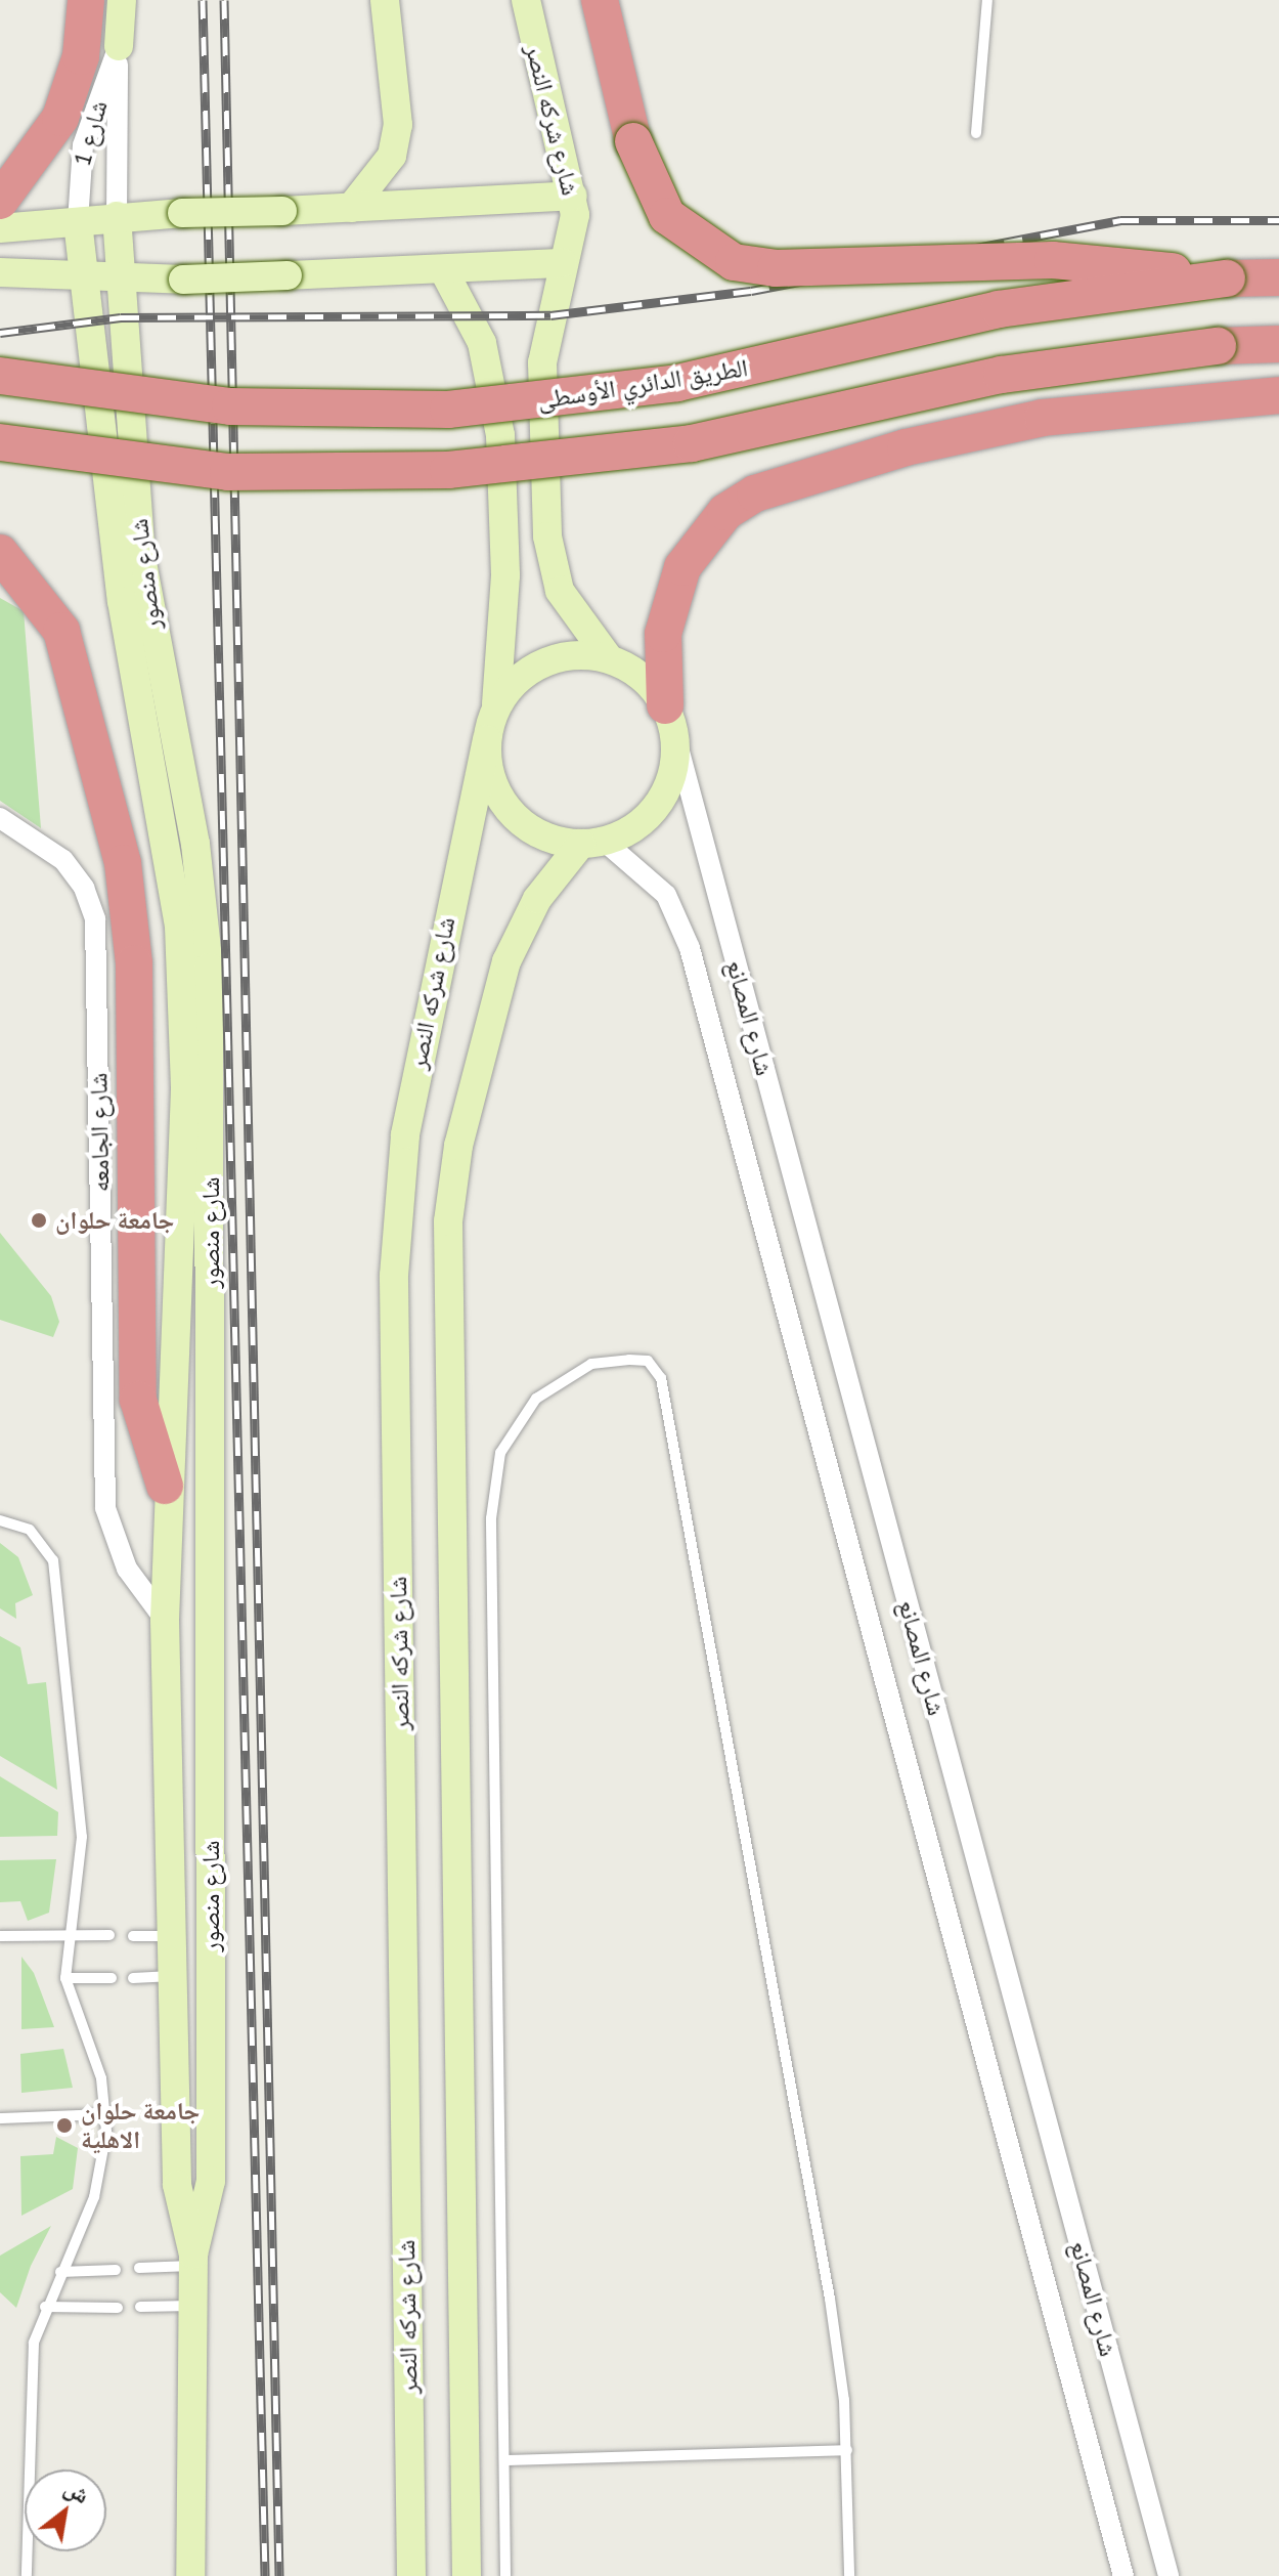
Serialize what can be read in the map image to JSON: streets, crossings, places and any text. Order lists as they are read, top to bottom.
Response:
{
  "streets": {
    "highway": ["الطريق الدائري الأوسطى"],
    "street": [
      "شارع شركه النصر",
      "شارع 1",
      "شارع منصور",
      "شارع المصانع",
      "شارع الجامعه"
    ]
  },
  "crossings": [
    ["شارع شركه النصر", "شارع المصانع"],
    ["شارع 1", "شارع منصور"],
    ["شارع منصور", "شارع الجامعه"]
  ],
  "places": ["جامعة حلوان", "جامعة حلوان الاهلية"],
  "north": "top right"
}
